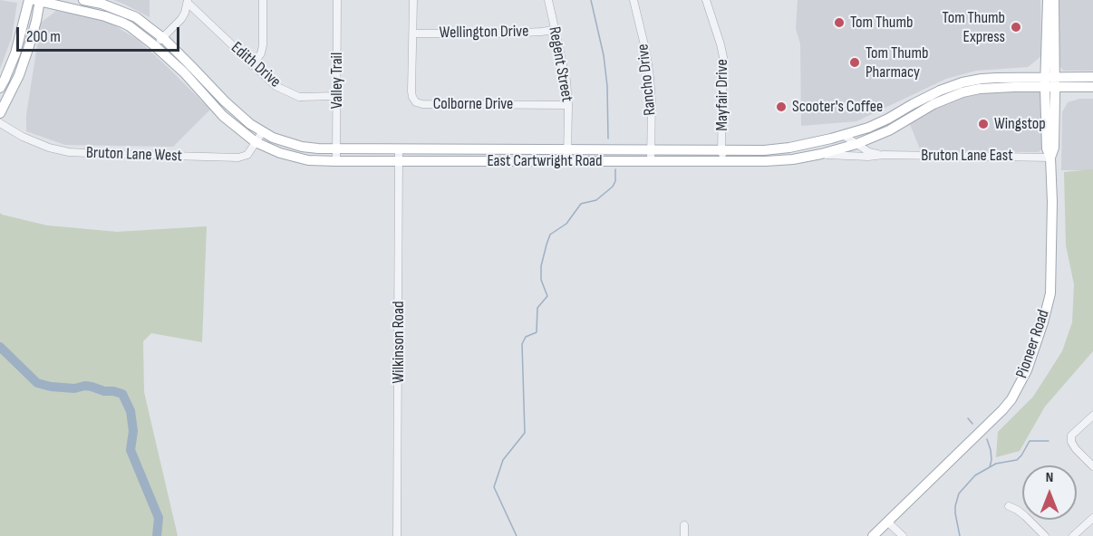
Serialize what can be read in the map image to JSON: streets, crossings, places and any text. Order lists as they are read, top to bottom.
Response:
{
  "streets": {
    "main road": ["East Cartwright Road", "Pioneer Road"],
    "street": [
      "Wellington Drive",
      "Regent Street",
      "Edith Drive",
      "Rancho Drive",
      "Valley Trail",
      "Mayfair Drive",
      "Colborne Drive",
      "Bruton Lane West",
      "Bruton Lane East",
      "Wilkinson Road"
    ]
  },
  "crossings": [
    ["Wellington Drive", "Regent Street"],
    ["Wellington Drive", "Colborne Drive"],
    ["Regent Street", "Colborne Drive"],
    ["Regent Street", "East Cartwright Road"],
    ["Edith Drive", "Valley Trail"],
    ["Rancho Drive", "East Cartwright Road"],
    ["Valley Trail", "East Cartwright Road"],
    ["Mayfair Drive", "East Cartwright Road"],
    ["Bruton Lane West", "East Cartwright Road"],
    ["Bruton Lane East", "East Cartwright Road"],
    ["Bruton Lane East", "Pioneer Road"],
    ["East Cartwright Road", "Wilkinson Road"],
    ["East Cartwright Road", "Pioneer Road"]
  ],
  "places": [
    "Tom Thumb",
    "Tom Thumb Express",
    "Tom Thumb Pharmacy",
    "Scooter's Coffee",
    "Wingstop"
  ],
  "scale_bar": "200 m",
  "north": "top"
}
